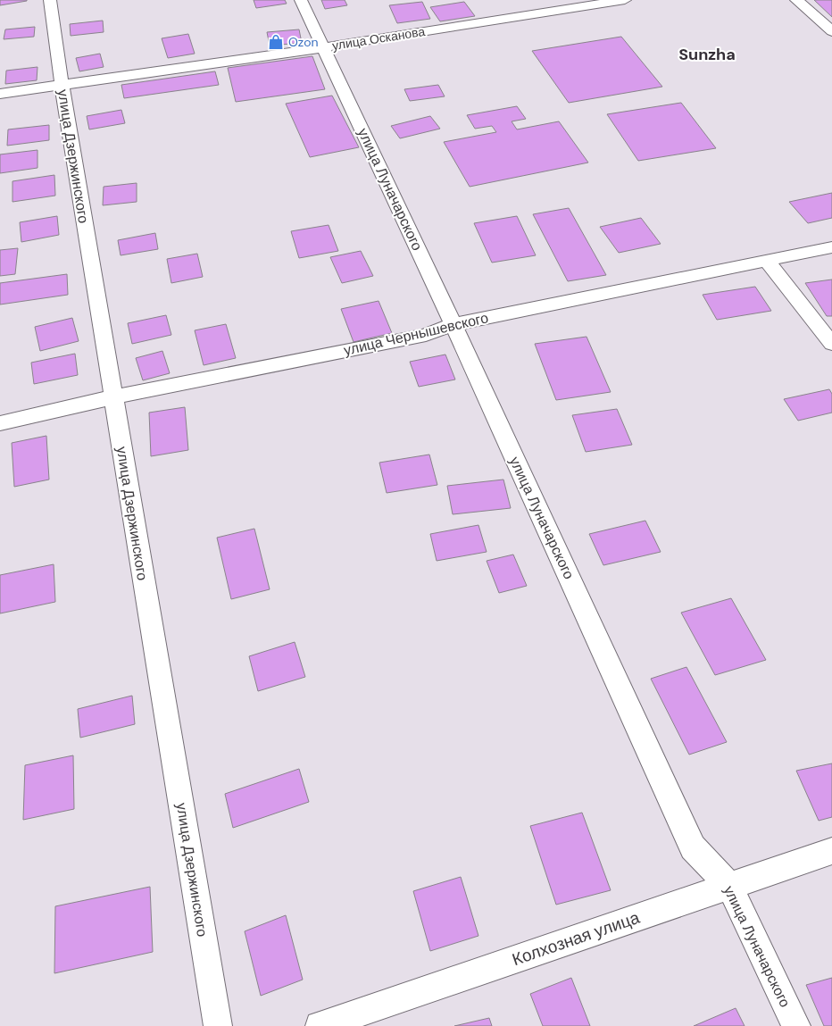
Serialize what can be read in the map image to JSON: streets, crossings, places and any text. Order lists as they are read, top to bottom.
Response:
{
  "streets": {
    "street": [
      "улица Осканова",
      "улица Дзержинского",
      "улица Луначарского",
      "улица Чернышевского",
      "Колхозная улица"
    ]
  },
  "crossings": [
    ["улица Осканова", "улица Дзержинского"],
    ["улица Осканова", "улица Луначарского"],
    ["улица Дзержинского", "улица Чернышевского"],
    ["улица Луначарского", "улица Чернышевского"],
    ["улица Луначарского", "Колхозная улица"]
  ],
  "districts": ["Sunzha"],
  "places": {
    "shop": ["Ozon"]
  }
}
